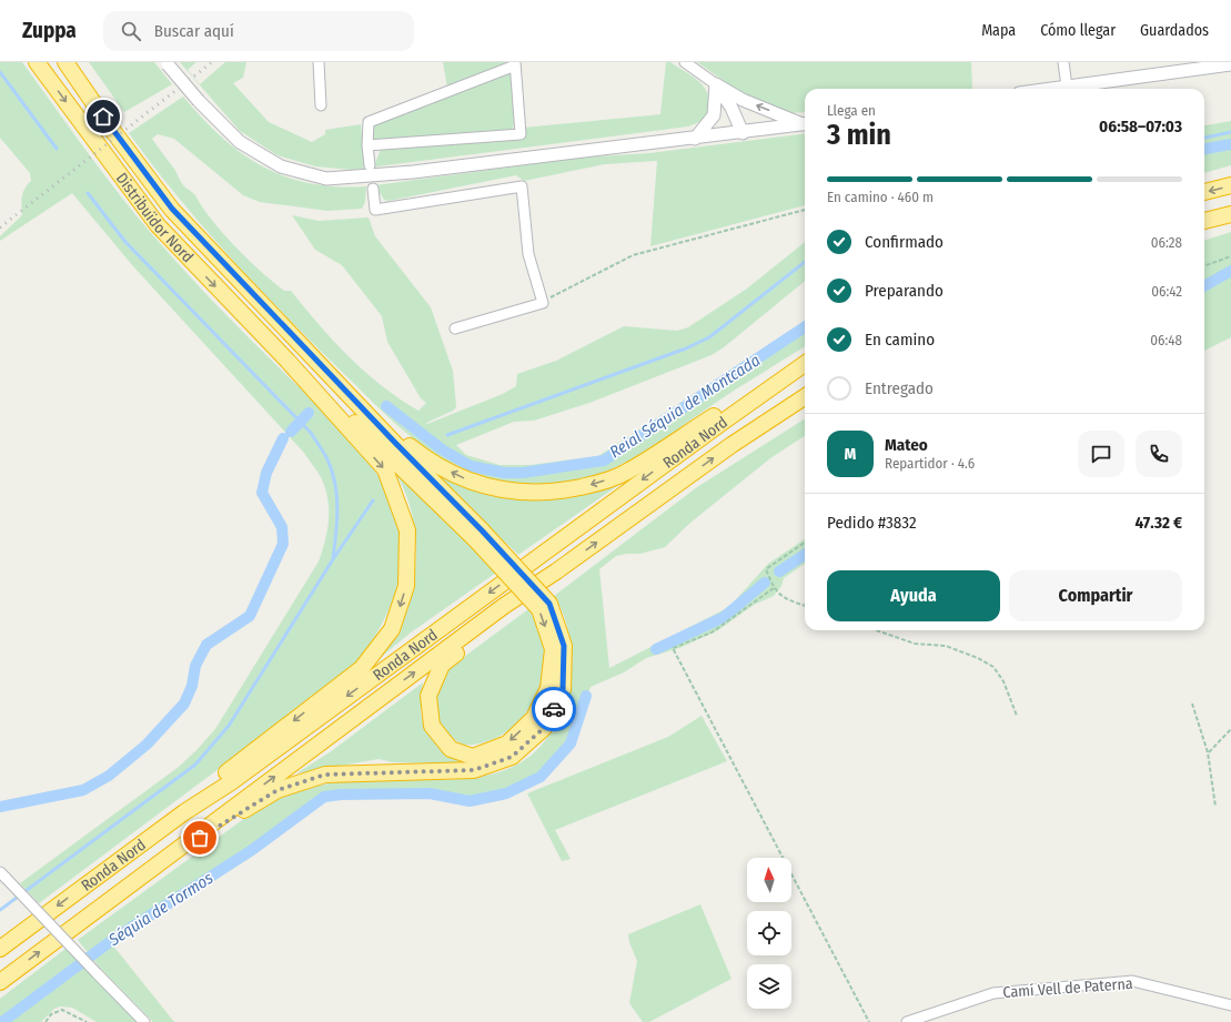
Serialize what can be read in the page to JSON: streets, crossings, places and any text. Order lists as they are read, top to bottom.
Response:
{
  "streets": {
    "highway": ["Distribuïdor Nord", "Ronda Nord"],
    "street": ["Camí Vell de Paterna"]
  },
  "water": ["Reial Séquia de Montcada", "Séquia de Tormos"],
  "north": "top",
  "page": {
    "header": "Zuppa",
    "search": "Buscar aquí",
    "nav": ["Mapa", "Cómo llegar", "Guardados"],
    "heading": ["3 min", "Llega en", "06:58–07:03"],
    "panel": [
      "Mateo",
      "Repartidor · 4.6",
      "Pedido #3832",
      "47.32 €"
    ],
    "bar": "En camino · 460 m",
    "list": [
      ["Confirmado", "06:28"],
      ["Preparando", "06:42"],
      ["En camino", "06:48"],
      "Entregado"
    ],
    "round": "M",
    "buttons": ["Ayuda", "Compartir"]
  }
}
